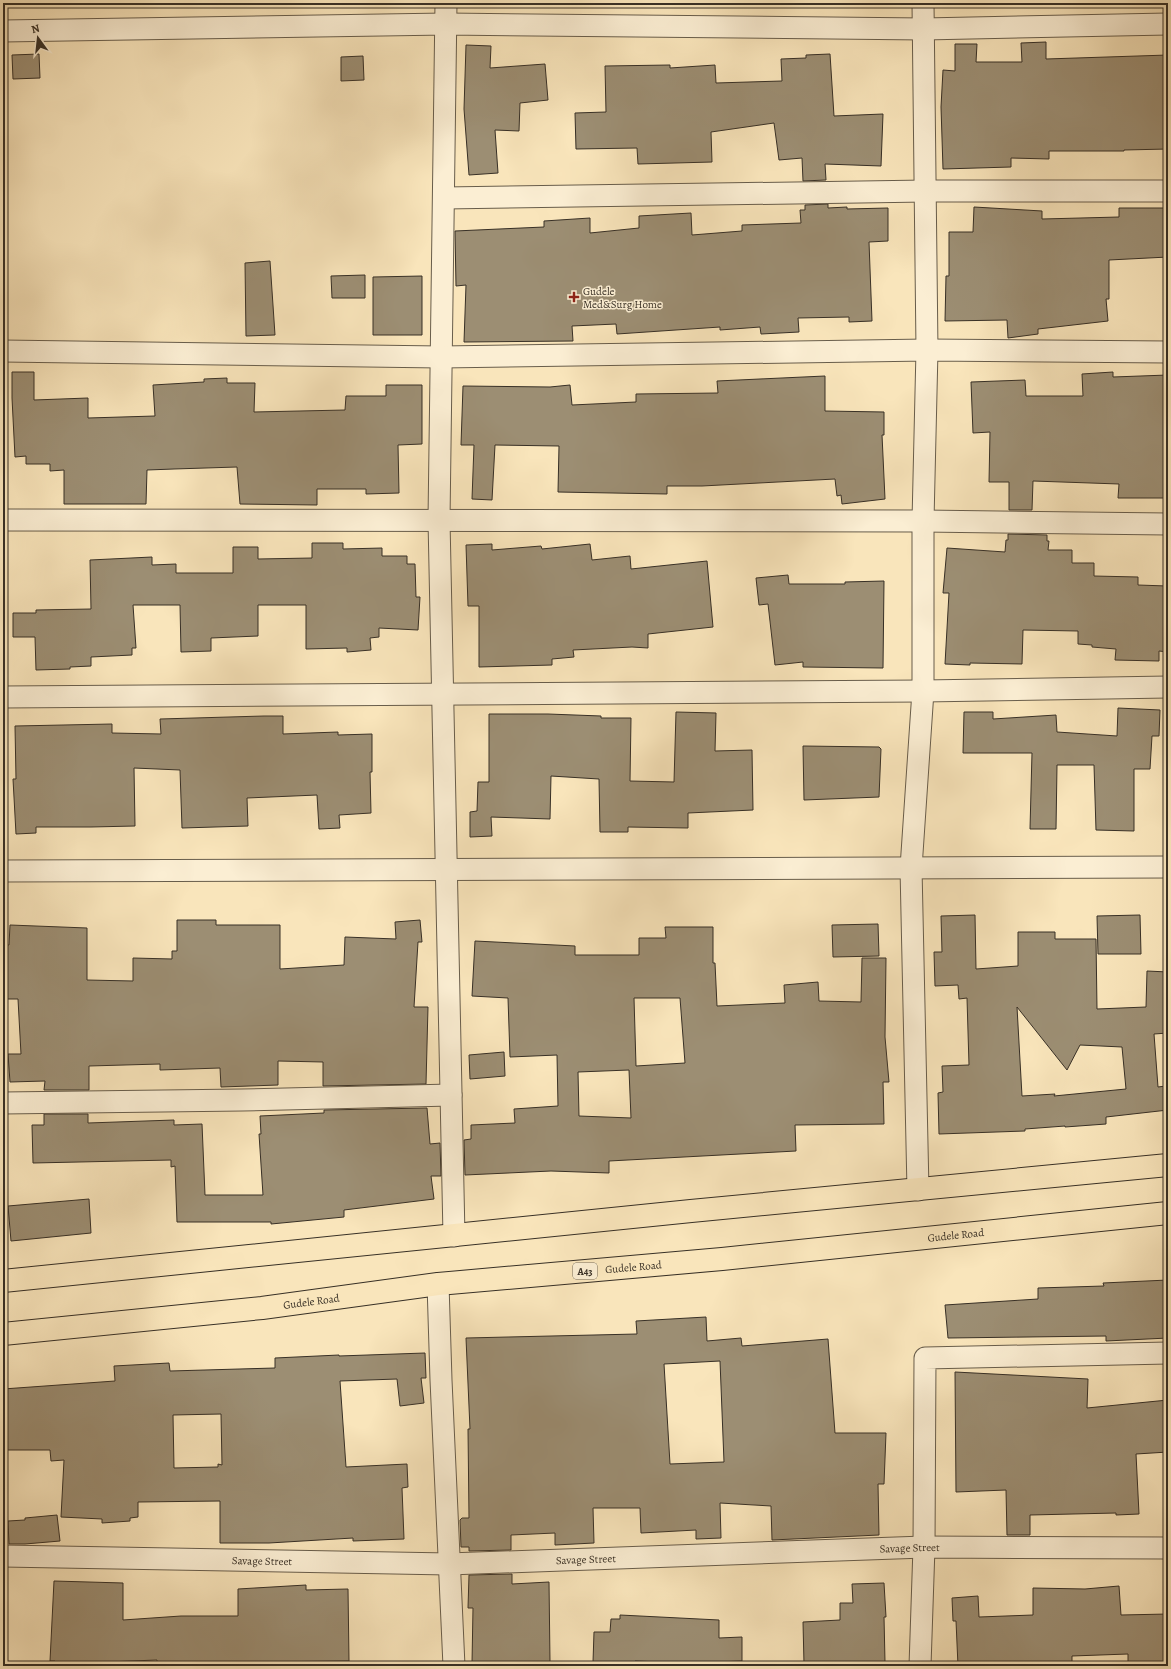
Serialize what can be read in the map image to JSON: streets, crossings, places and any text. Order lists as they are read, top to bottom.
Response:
{
  "streets": {
    "highway": ["Gudele Road", "A43"],
    "street": ["Savage Street"]
  },
  "places": {
    "health": ["Gudele Med&Surg Home"]
  },
  "north": "top"
}
